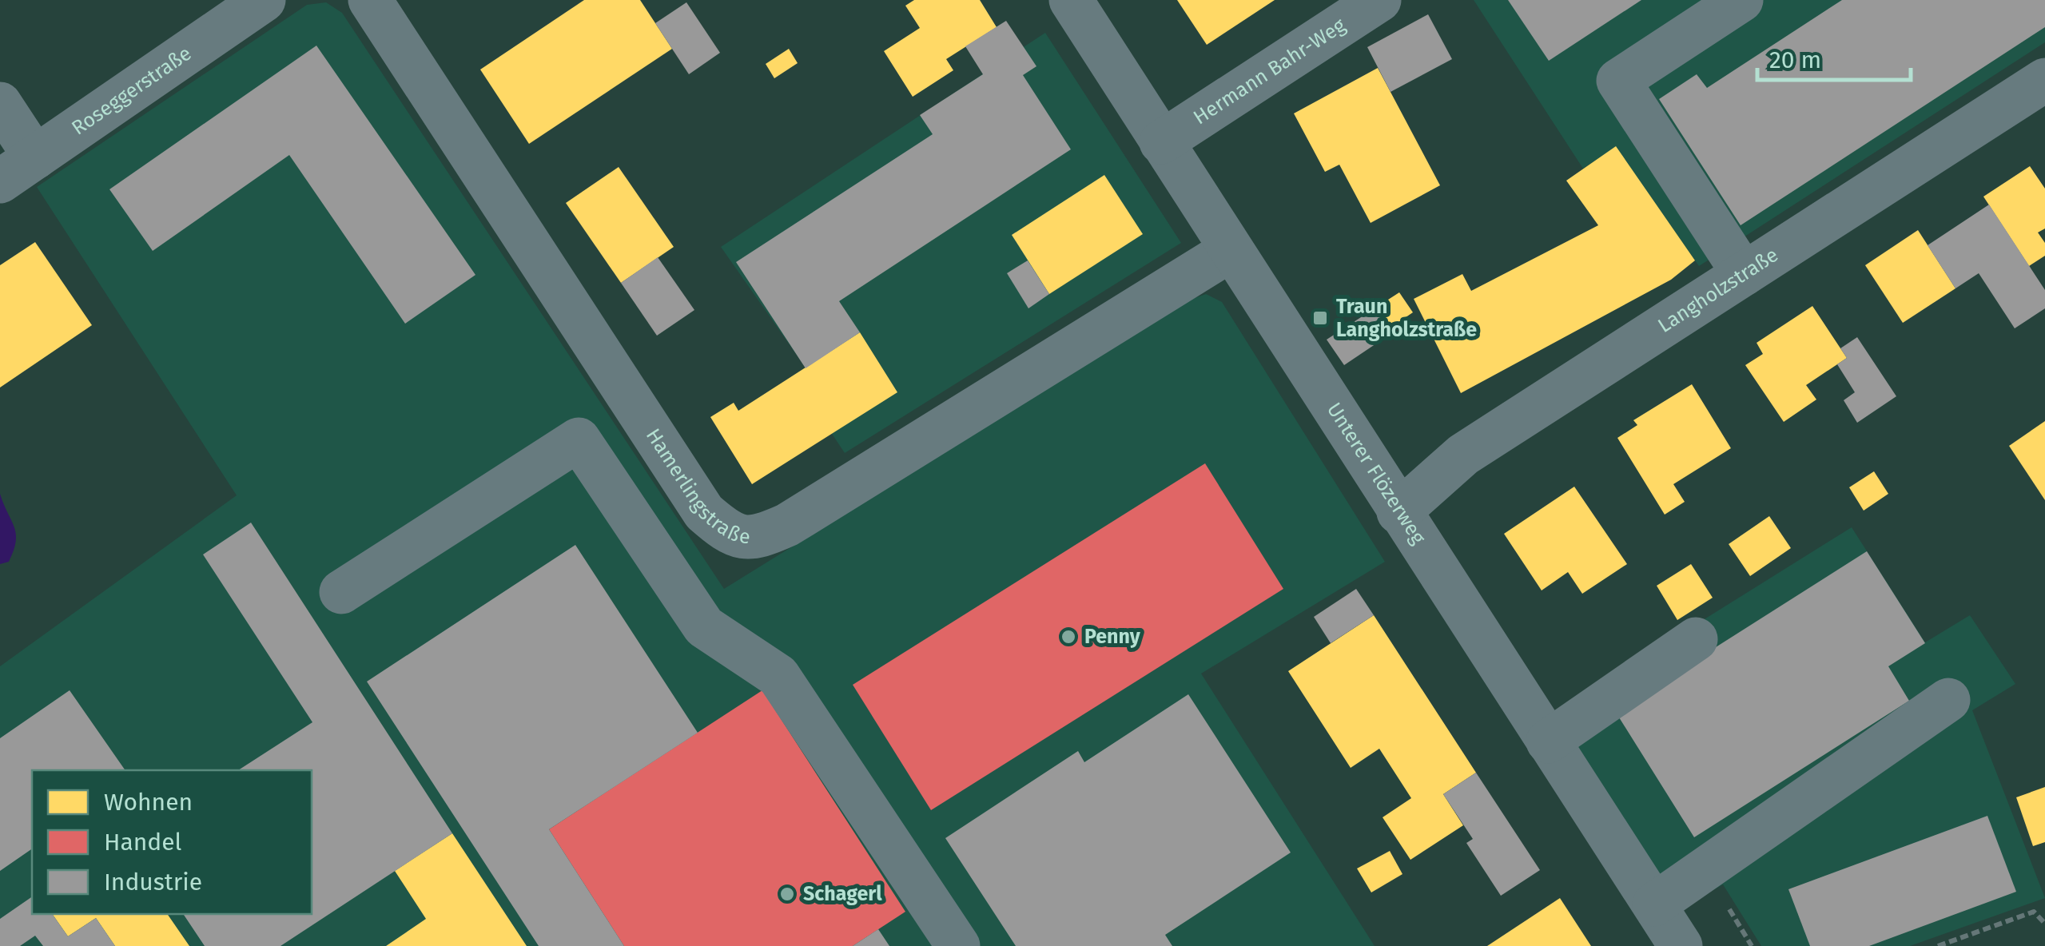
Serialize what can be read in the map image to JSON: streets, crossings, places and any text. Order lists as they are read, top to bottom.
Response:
{
  "streets": {
    "street": [
      "Hermann Bahr-Weg",
      "Roseggerstraße",
      "Langholzstraße",
      "Unterer Flözerweg",
      "Hamerlingstraße"
    ]
  },
  "crossings": [
    ["Hermann Bahr-Weg", "Unterer Flözerweg"],
    ["Langholzstraße", "Unterer Flözerweg"],
    ["Unterer Flözerweg", "Hamerlingstraße"]
  ],
  "places": {
    "transit": ["Traun Langholzstraße"],
    "other": ["Penny", "Schagerl"]
  },
  "legend": ["Wohnen", "Handel", "Industrie"],
  "scale_bar": "20 m"
}
